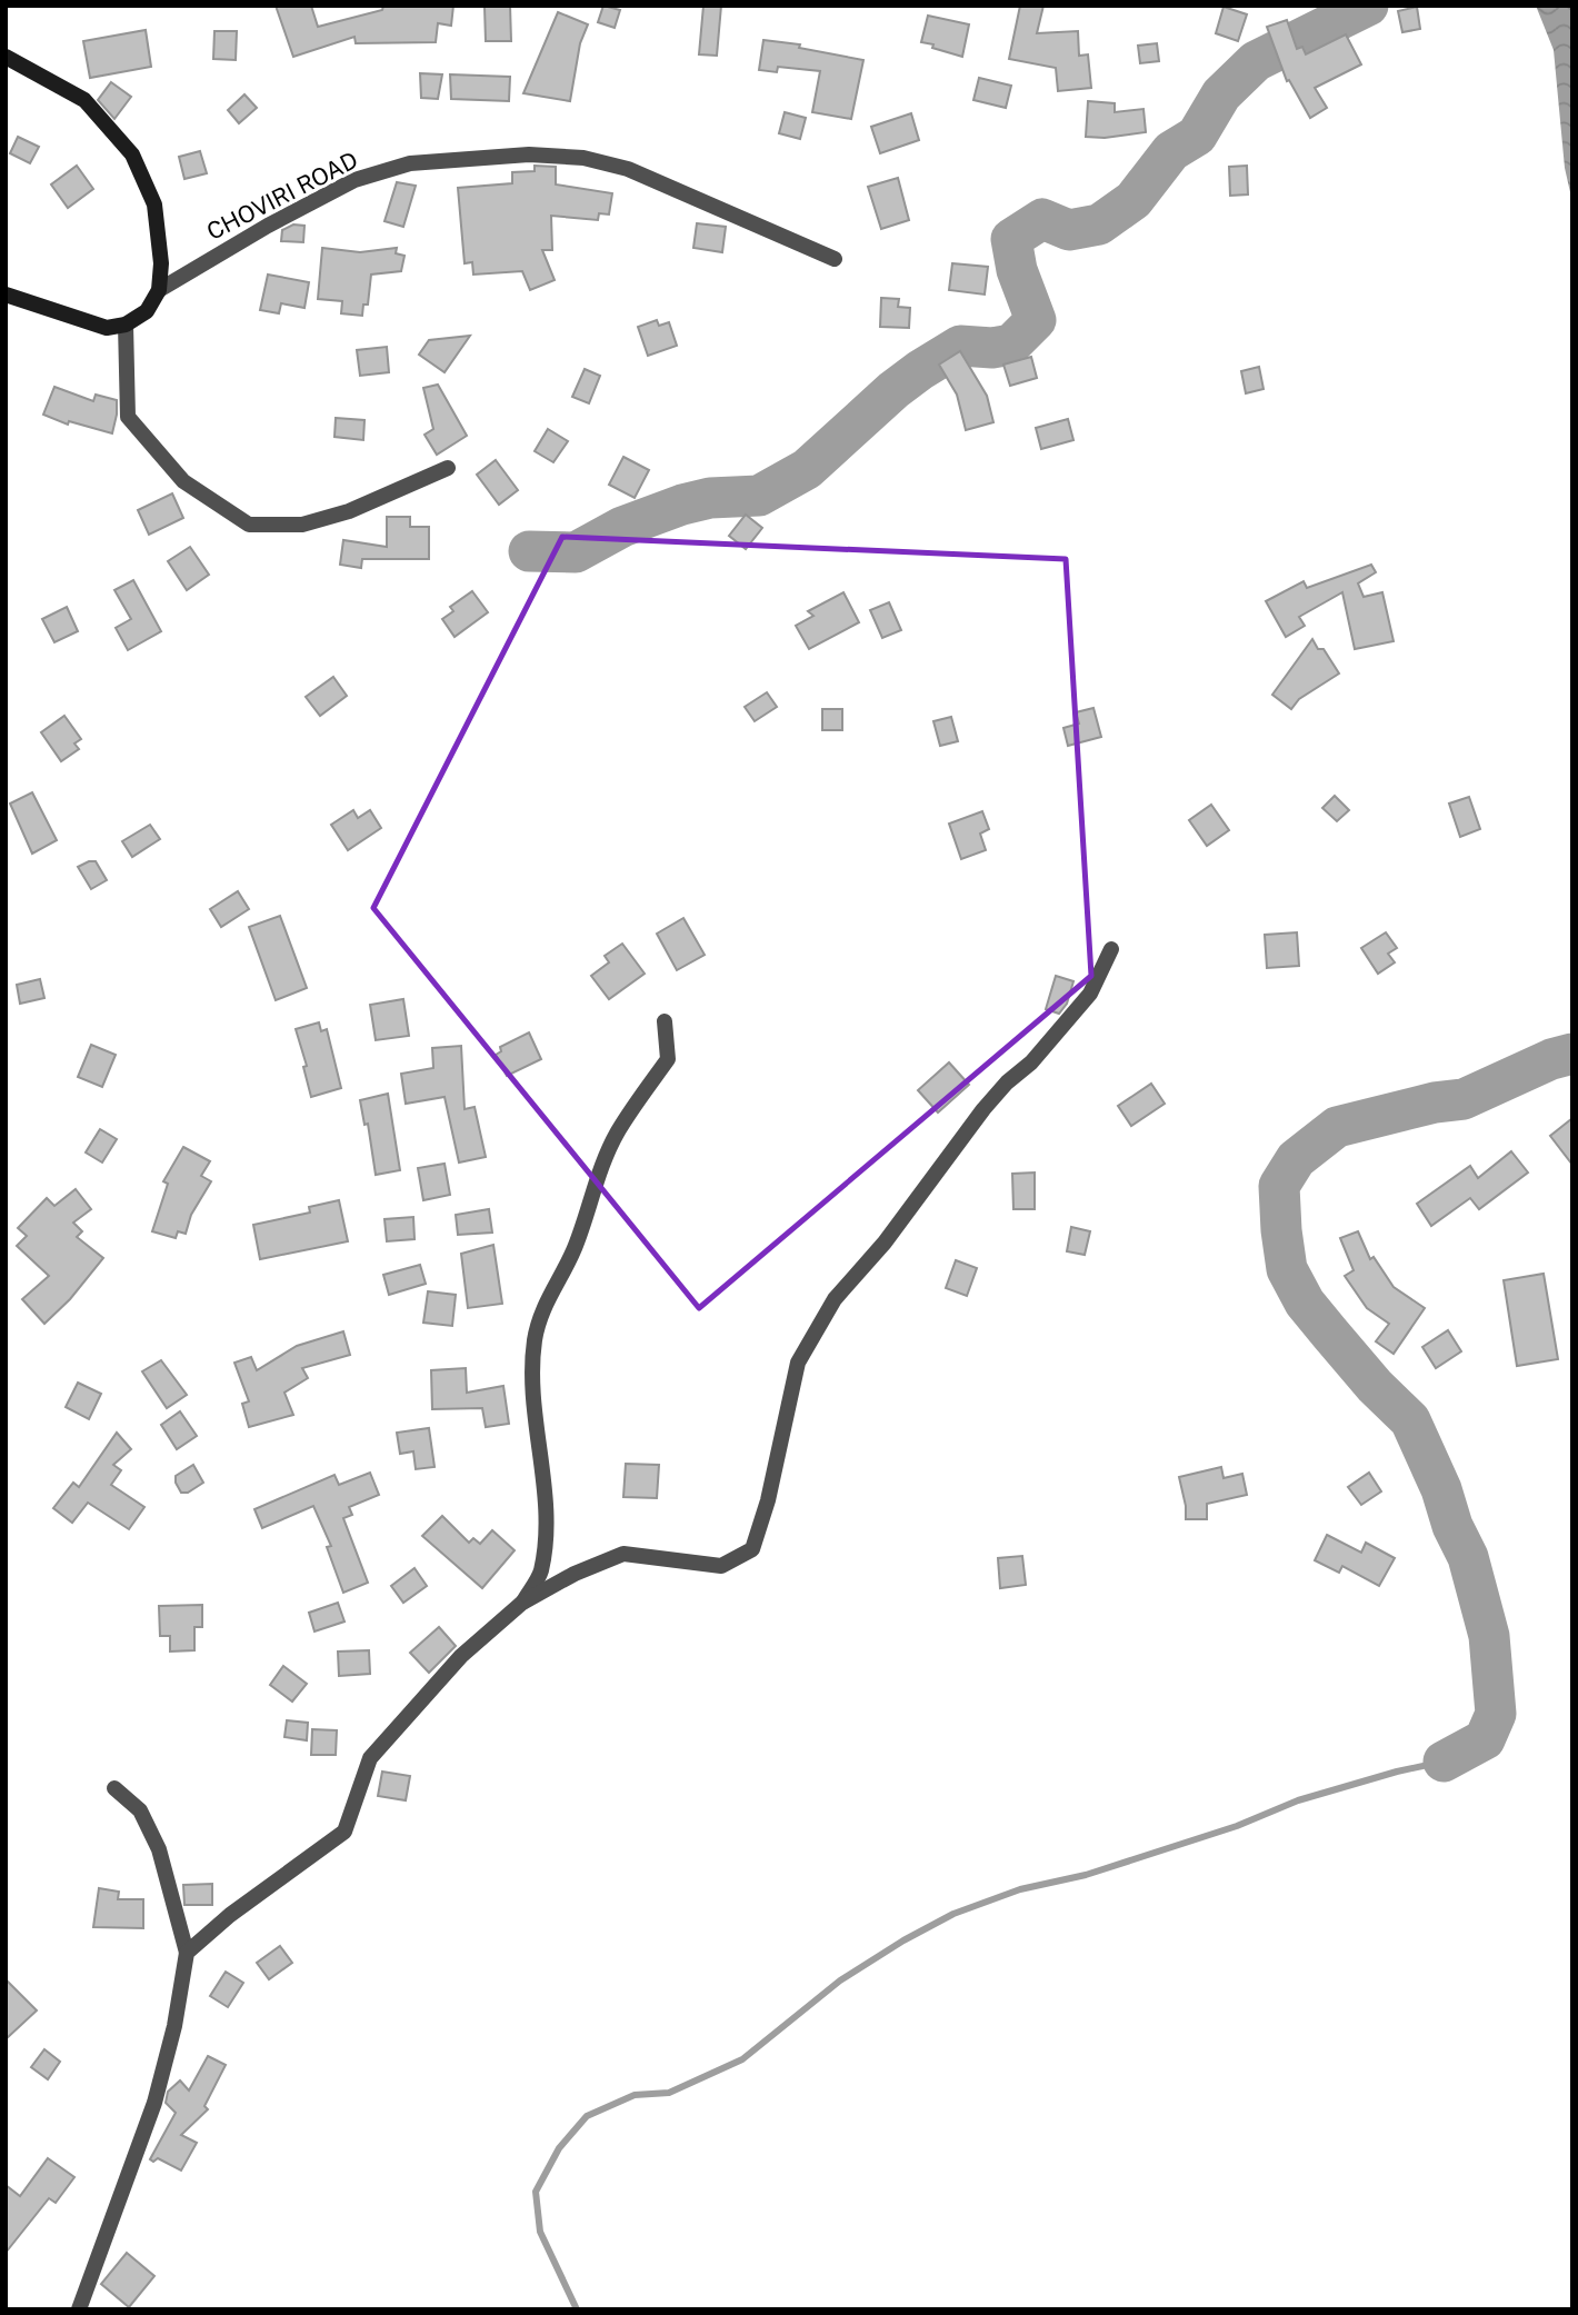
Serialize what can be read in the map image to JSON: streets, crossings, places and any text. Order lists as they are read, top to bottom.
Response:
{
  "streets": {
    "street": ["CHOVIRI ROAD"]
  }
}
